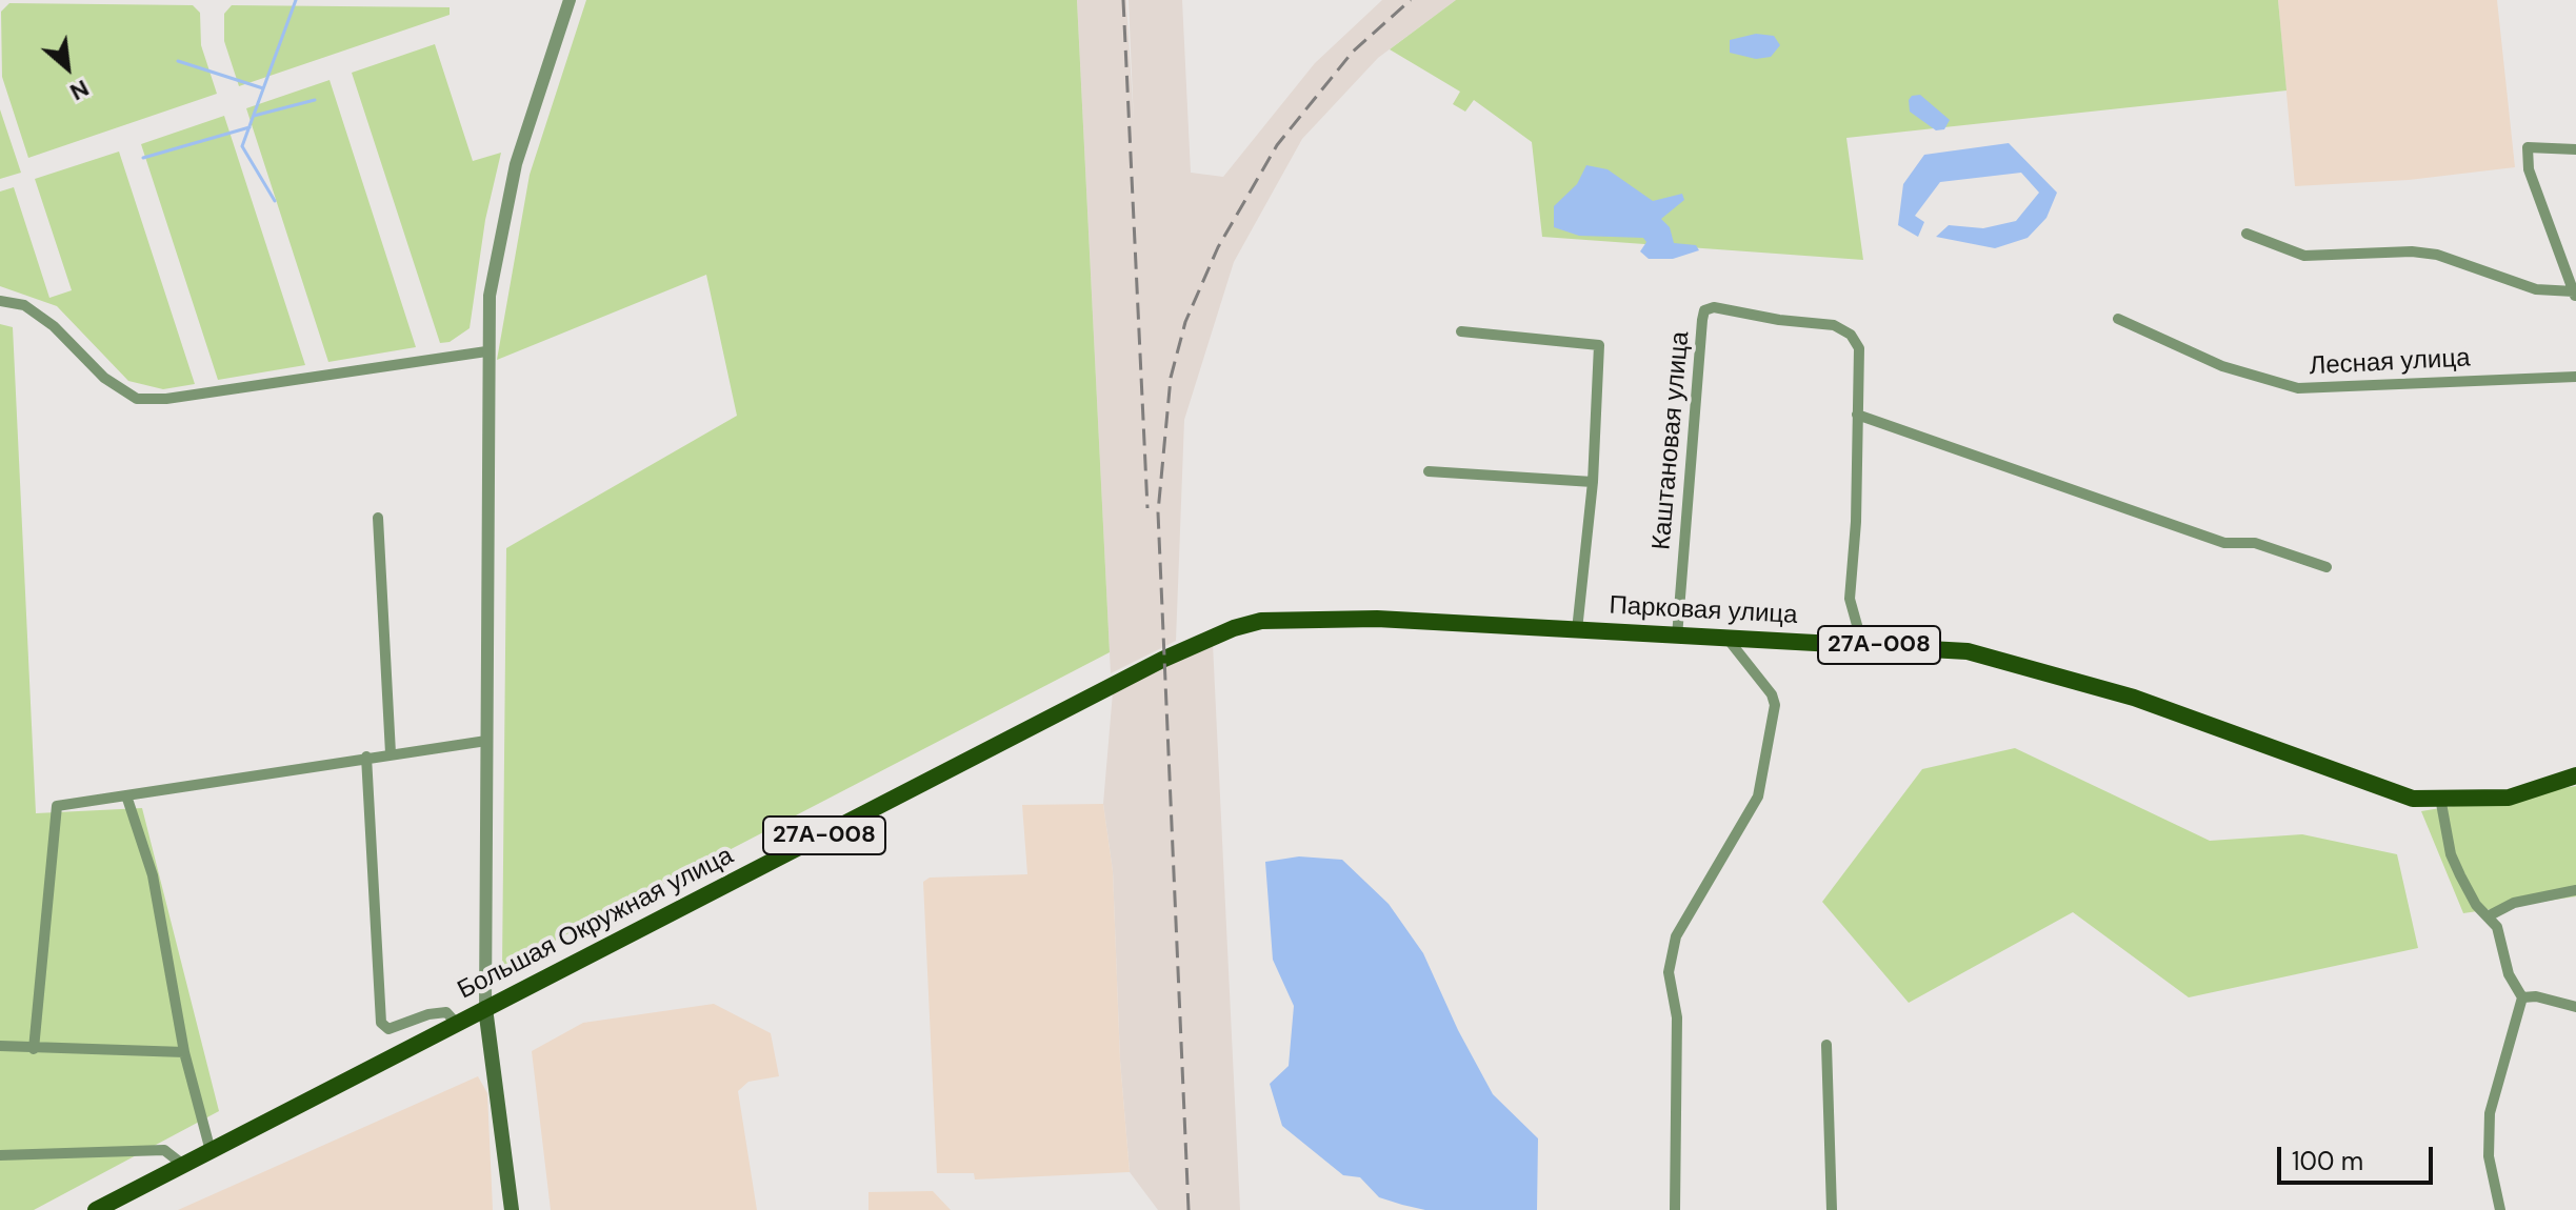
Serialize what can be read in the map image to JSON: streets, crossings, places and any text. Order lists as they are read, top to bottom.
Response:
{
  "streets": {
    "main road": ["Парковая улица", "27А-008", "Большая Окружная улица"],
    "street": ["Лесная улица", "Каштановая улица"]
  },
  "crossings": [
    ["Каштановая улица", "Парковая улица"],
    ["Парковая улица", "Большая Окружная улица"]
  ],
  "scale_bar": "100 m",
  "north": "bottom right"
}
